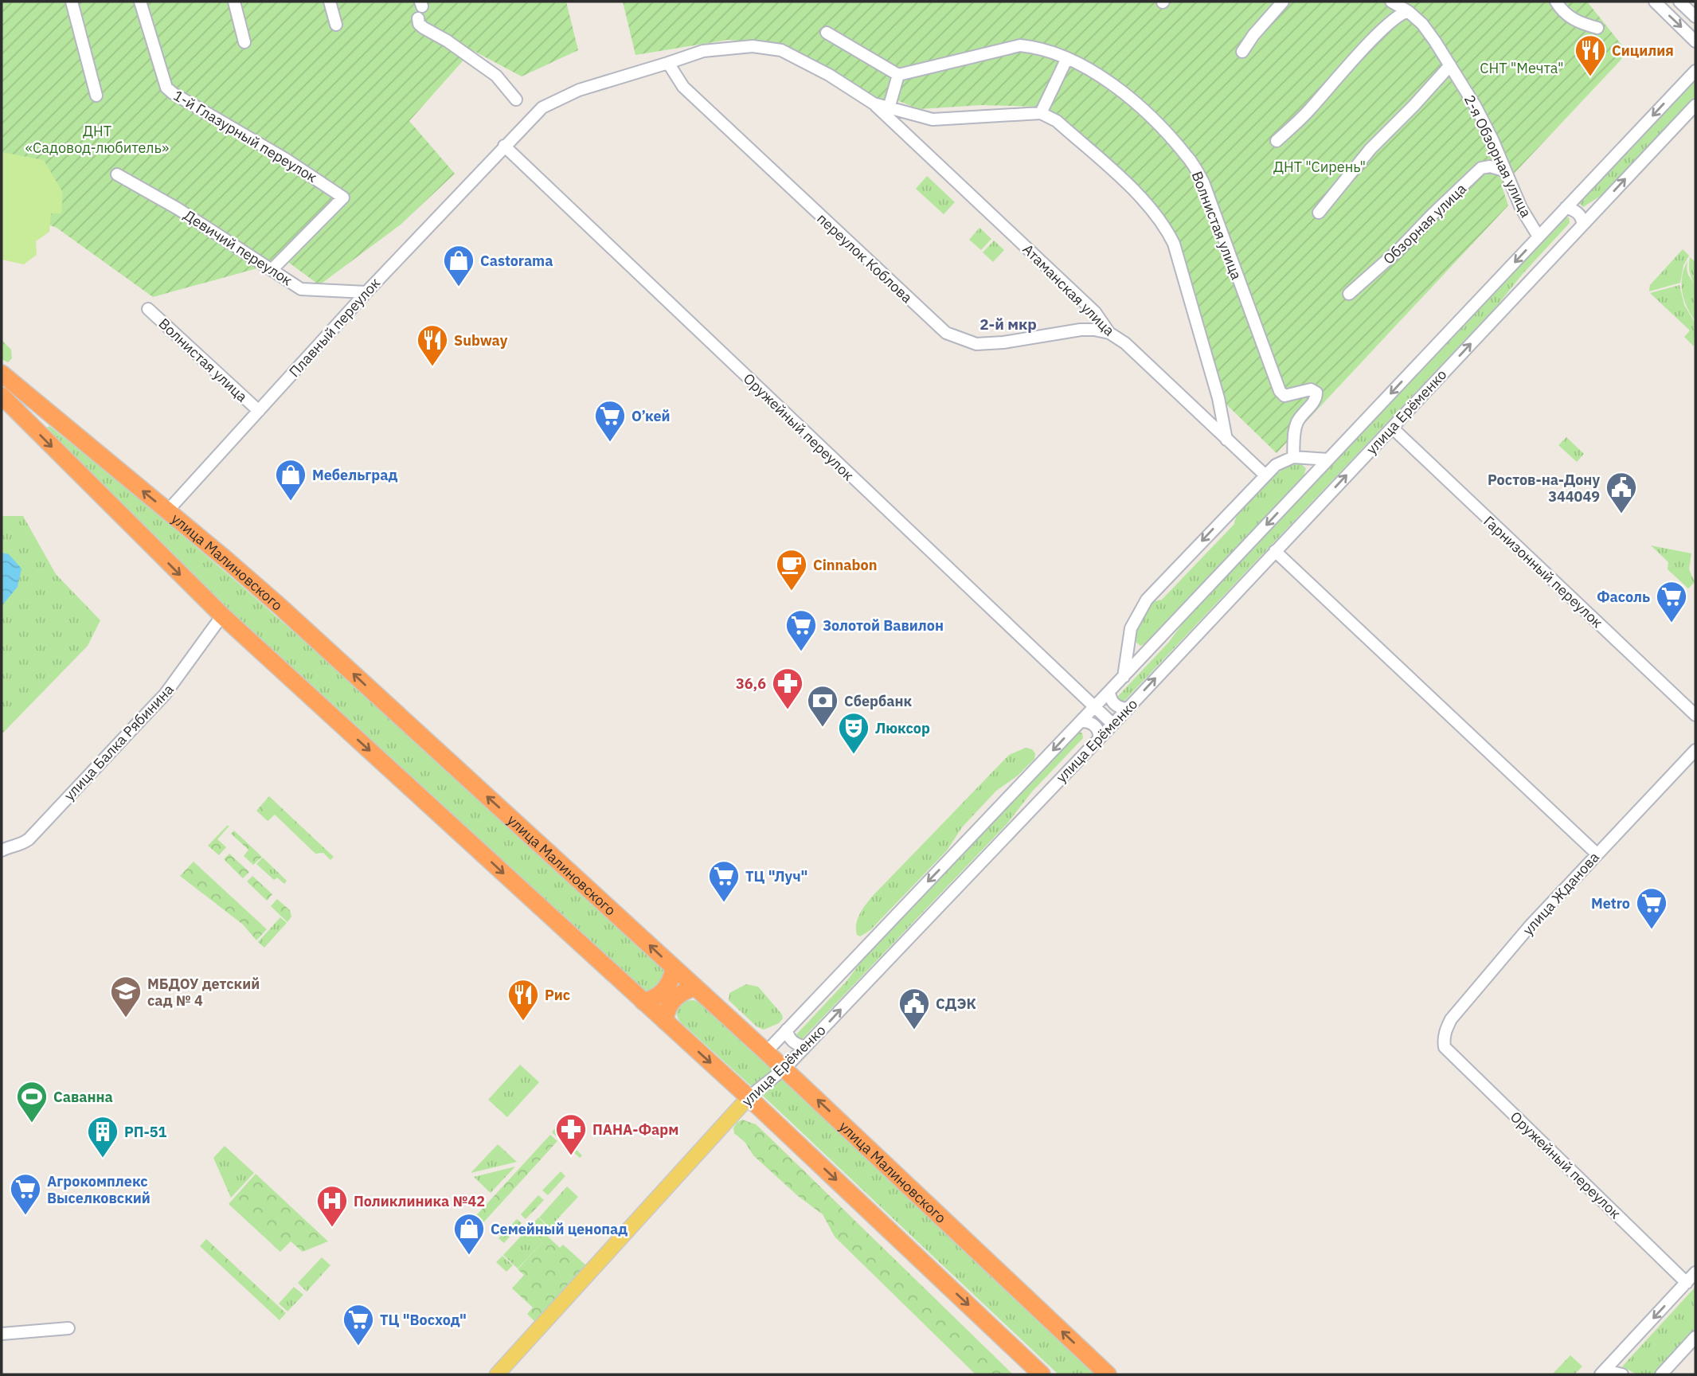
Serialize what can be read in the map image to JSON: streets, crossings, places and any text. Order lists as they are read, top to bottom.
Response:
{
  "streets": {
    "highway": ["улица Малиновского"],
    "main road": ["улица Ерёменко"],
    "street": [
      "1-й Глазурный переулок",
      "2-я Обзорная улица",
      "Обзорная улица",
      "Волнистая улица",
      "Девичий переулок",
      "переулок Коблова",
      "Атаманская улица",
      "Плавный переулок",
      "Оружейный переулок",
      "Гарнизонный переулок",
      "улица Балка Рябинина",
      "улица Жданова"
    ]
  },
  "crossings": [
    ["1-й Глазурный переулок", "Девичий переулок"],
    ["2-я Обзорная улица", "Обзорная улица"],
    ["2-я Обзорная улица", "улица Ерёменко"],
    ["Волнистая улица", "Плавный переулок"],
    ["Девичий переулок", "Плавный переулок"],
    ["переулок Коблова", "Атаманская улица"],
    ["переулок Коблова", "Плавный переулок"],
    ["Атаманская улица", "Плавный переулок"],
    ["Плавный переулок", "Оружейный переулок"],
    ["Плавный переулок", "улица Малиновского"],
    ["улица Ерёменко", "Оружейный переулок"],
    ["улица Ерёменко", "улица Малиновского"],
    ["улица Ерёменко", "Гарнизонный переулок"],
    ["Оружейный переулок", "улица Жданова"]
  ],
  "districts": ["2-й мкр"],
  "parks": ["СНТ \"Мечта\"", "ДНТ «Садовод-любитель»", "ДНТ \"Сирень\""],
  "places": {
    "restaurant": ["Сицилия", "Subway", "Рис"],
    "shop": ["Castorama", "Мебельград", "Семейный ценопад"],
    "supermarket": [
      "О’кей",
      "Фасоль",
      "Золотой Вавилон",
      "ТЦ \"Луч\"",
      "Metro",
      "Агрокомплекс Выселковский",
      "ТЦ \"Восход\""
    ],
    "public building": ["Ростов-на-Дону 344049", "СДЭК"],
    "cafe": ["Cinnabon"],
    "pharmacy": ["36,6", "ПАНА-Фарм"],
    "bank": ["Сбербанк"],
    "theatre": ["Люксор"],
    "school or university": ["МБДОУ детский сад № 4"],
    "sports": ["Саванна"],
    "building": ["РП-51"],
    "hospital": ["Поликлиника №42"]
  }
}
